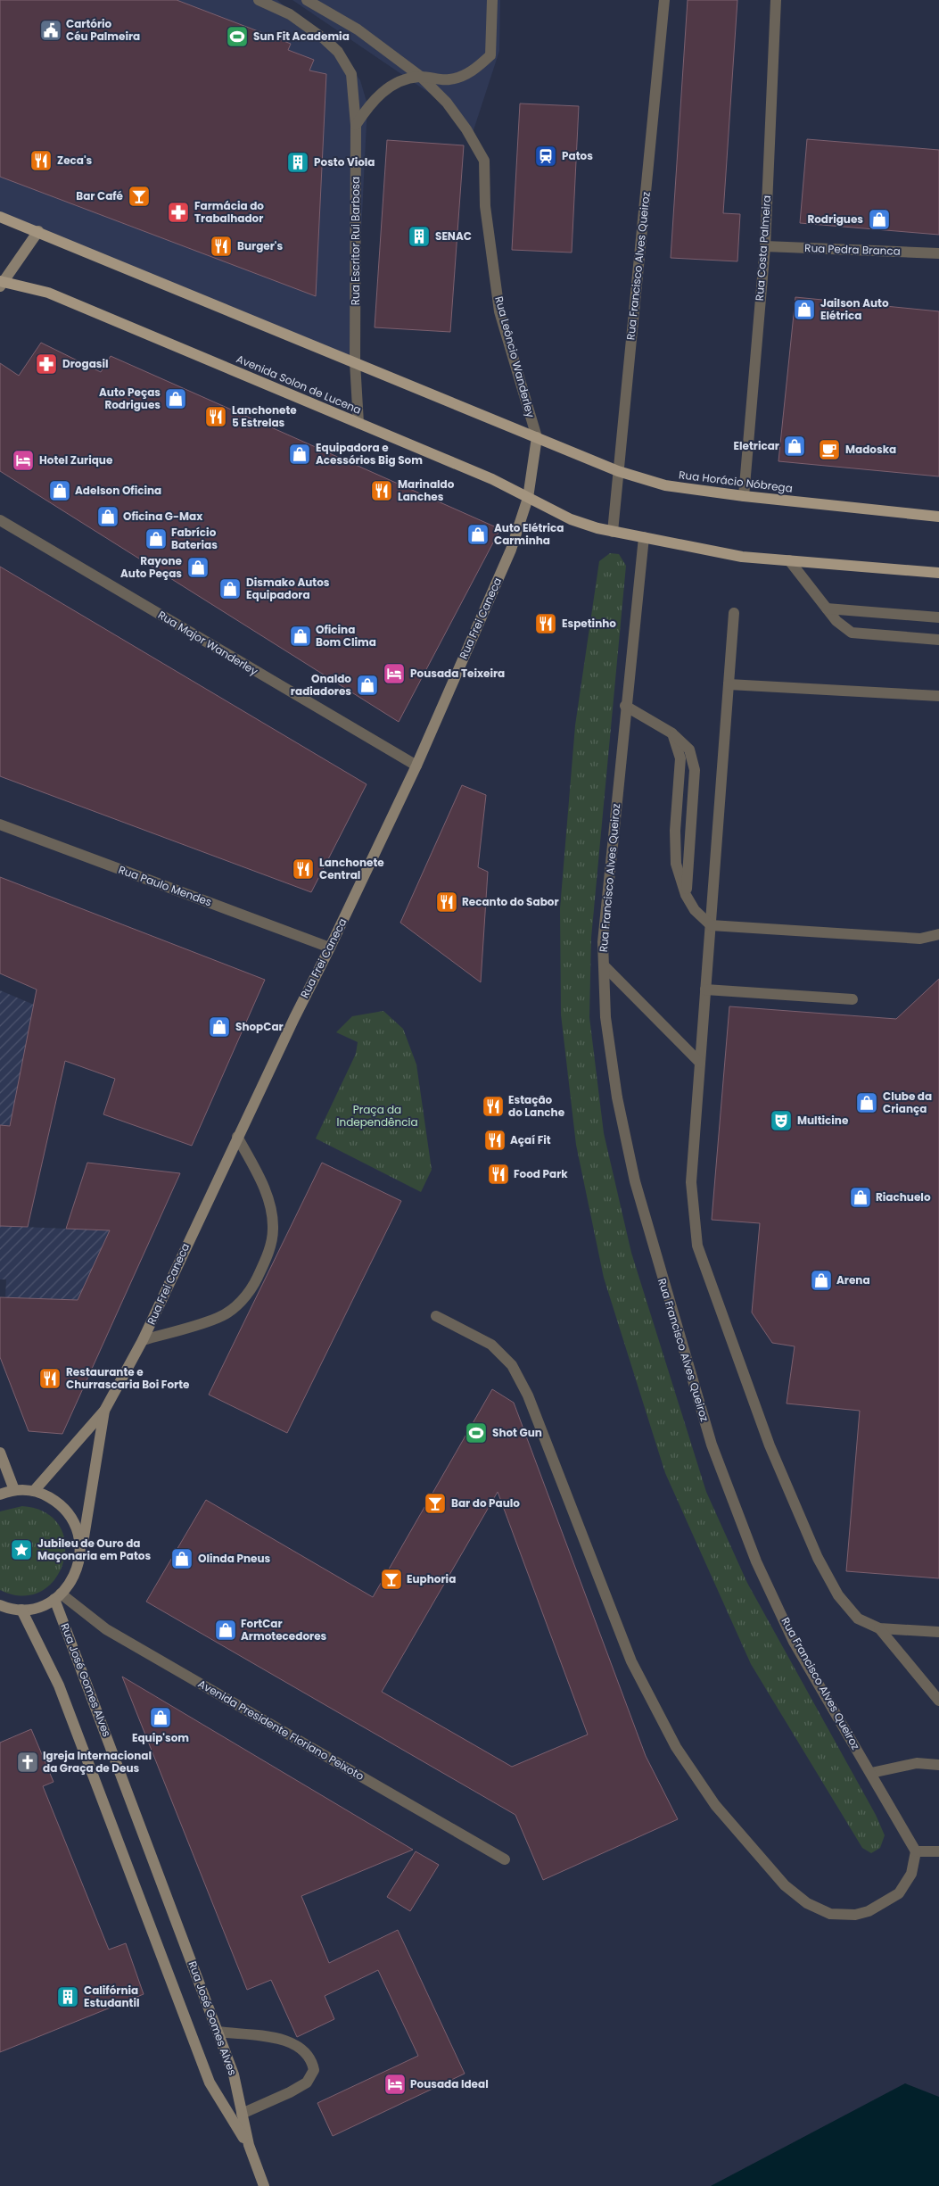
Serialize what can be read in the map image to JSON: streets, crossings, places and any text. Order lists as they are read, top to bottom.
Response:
{
  "streets": {
    "main road": [
      "Rua Leôncio Wanderley",
      "Avenida Solon de Lucena",
      "Rua Horácio Nóbrega",
      "Rua Frei Caneca",
      "Rua José Gomes Alves"
    ],
    "street": [
      "Rua Escritor Rui Barbosa",
      "Rua Costa Palmeira",
      "Rua Pedra Branca",
      "Rua Francisco Alves Queiroz",
      "Rua Major Wanderley",
      "Rua Paulo Mendes",
      "Avenida Presidente Floriano Peixoto"
    ]
  },
  "crossings": [
    ["Rua Escritor Rui Barbosa", "Avenida Solon de Lucena"],
    ["Rua Costa Palmeira", "Rua Pedra Branca"],
    ["Rua Costa Palmeira", "Rua Horácio Nóbrega"],
    ["Rua Francisco Alves Queiroz", "Avenida Solon de Lucena"],
    ["Rua Francisco Alves Queiroz", "Rua Horácio Nóbrega"],
    ["Rua Leôncio Wanderley", "Avenida Solon de Lucena"],
    ["Rua Leôncio Wanderley", "Rua Horácio Nóbrega"],
    ["Rua Leôncio Wanderley", "Rua Frei Caneca"],
    ["Avenida Solon de Lucena", "Rua Frei Caneca"],
    ["Rua Frei Caneca", "Rua Major Wanderley"],
    ["Rua Frei Caneca", "Rua Paulo Mendes"],
    ["Rua Frei Caneca", "Rua José Gomes Alves"],
    ["Rua Frei Caneca", "Avenida Presidente Floriano Peixoto"],
    ["Rua José Gomes Alves", "Avenida Presidente Floriano Peixoto"]
  ],
  "parks": ["Praça da Independência"],
  "places": {
    "public building": ["Cartório Céu Palmeira"],
    "sports": ["Sun Fit Academia", "Shot Gun"],
    "station": ["Patos"],
    "restaurant": [
      "Zeca's",
      "Burger's",
      "Lanchonete 5 Estrelas",
      "Marinaldo Lanches",
      "Espetinho",
      "Lanchonete Central",
      "Recanto do Sabor",
      "Estação do Lanche",
      "Açaí Fit",
      "Food Park",
      "Restaurante e Churrascaria Boi Forte"
    ],
    "building": ["Posto Viola", "SENAC", "Califórnia Estudantil"],
    "bar": ["Bar Café", "Bar do Paulo", "Euphoria"],
    "pharmacy": ["Farmácia do Trabalhador", "Drogasil"],
    "shop": [
      "Rodrigues",
      "Jailson Auto Elétrica",
      "Auto Peças Rodrigues",
      "Eletricar",
      "Equipadora e Acessórios Big Som",
      "Adelson Oficina",
      "Oficina G-Max",
      "Auto Elétrica Carminha",
      "Fabrício Baterias",
      "Rayone Auto Peças",
      "Dismako Autos Equipadora",
      "Oficina Bom Clima",
      "Onaldo radiadores",
      "ShopCar",
      "Clube da Criança",
      "Riachuelo",
      "Arena",
      "Olinda Pneus",
      "FortCar Armotecedores",
      "Equip'som"
    ],
    "cafe": ["Madoska"],
    "hotel": ["Hotel Zurique", "Pousada Teixeira", "Pousada Ideal"],
    "theatre": ["Multicine"],
    "place": ["Jubileu de Ouro da Maçonaria em Patos"],
    "church": ["Igreja Internacional da Graça de Deus"]
  }
}
